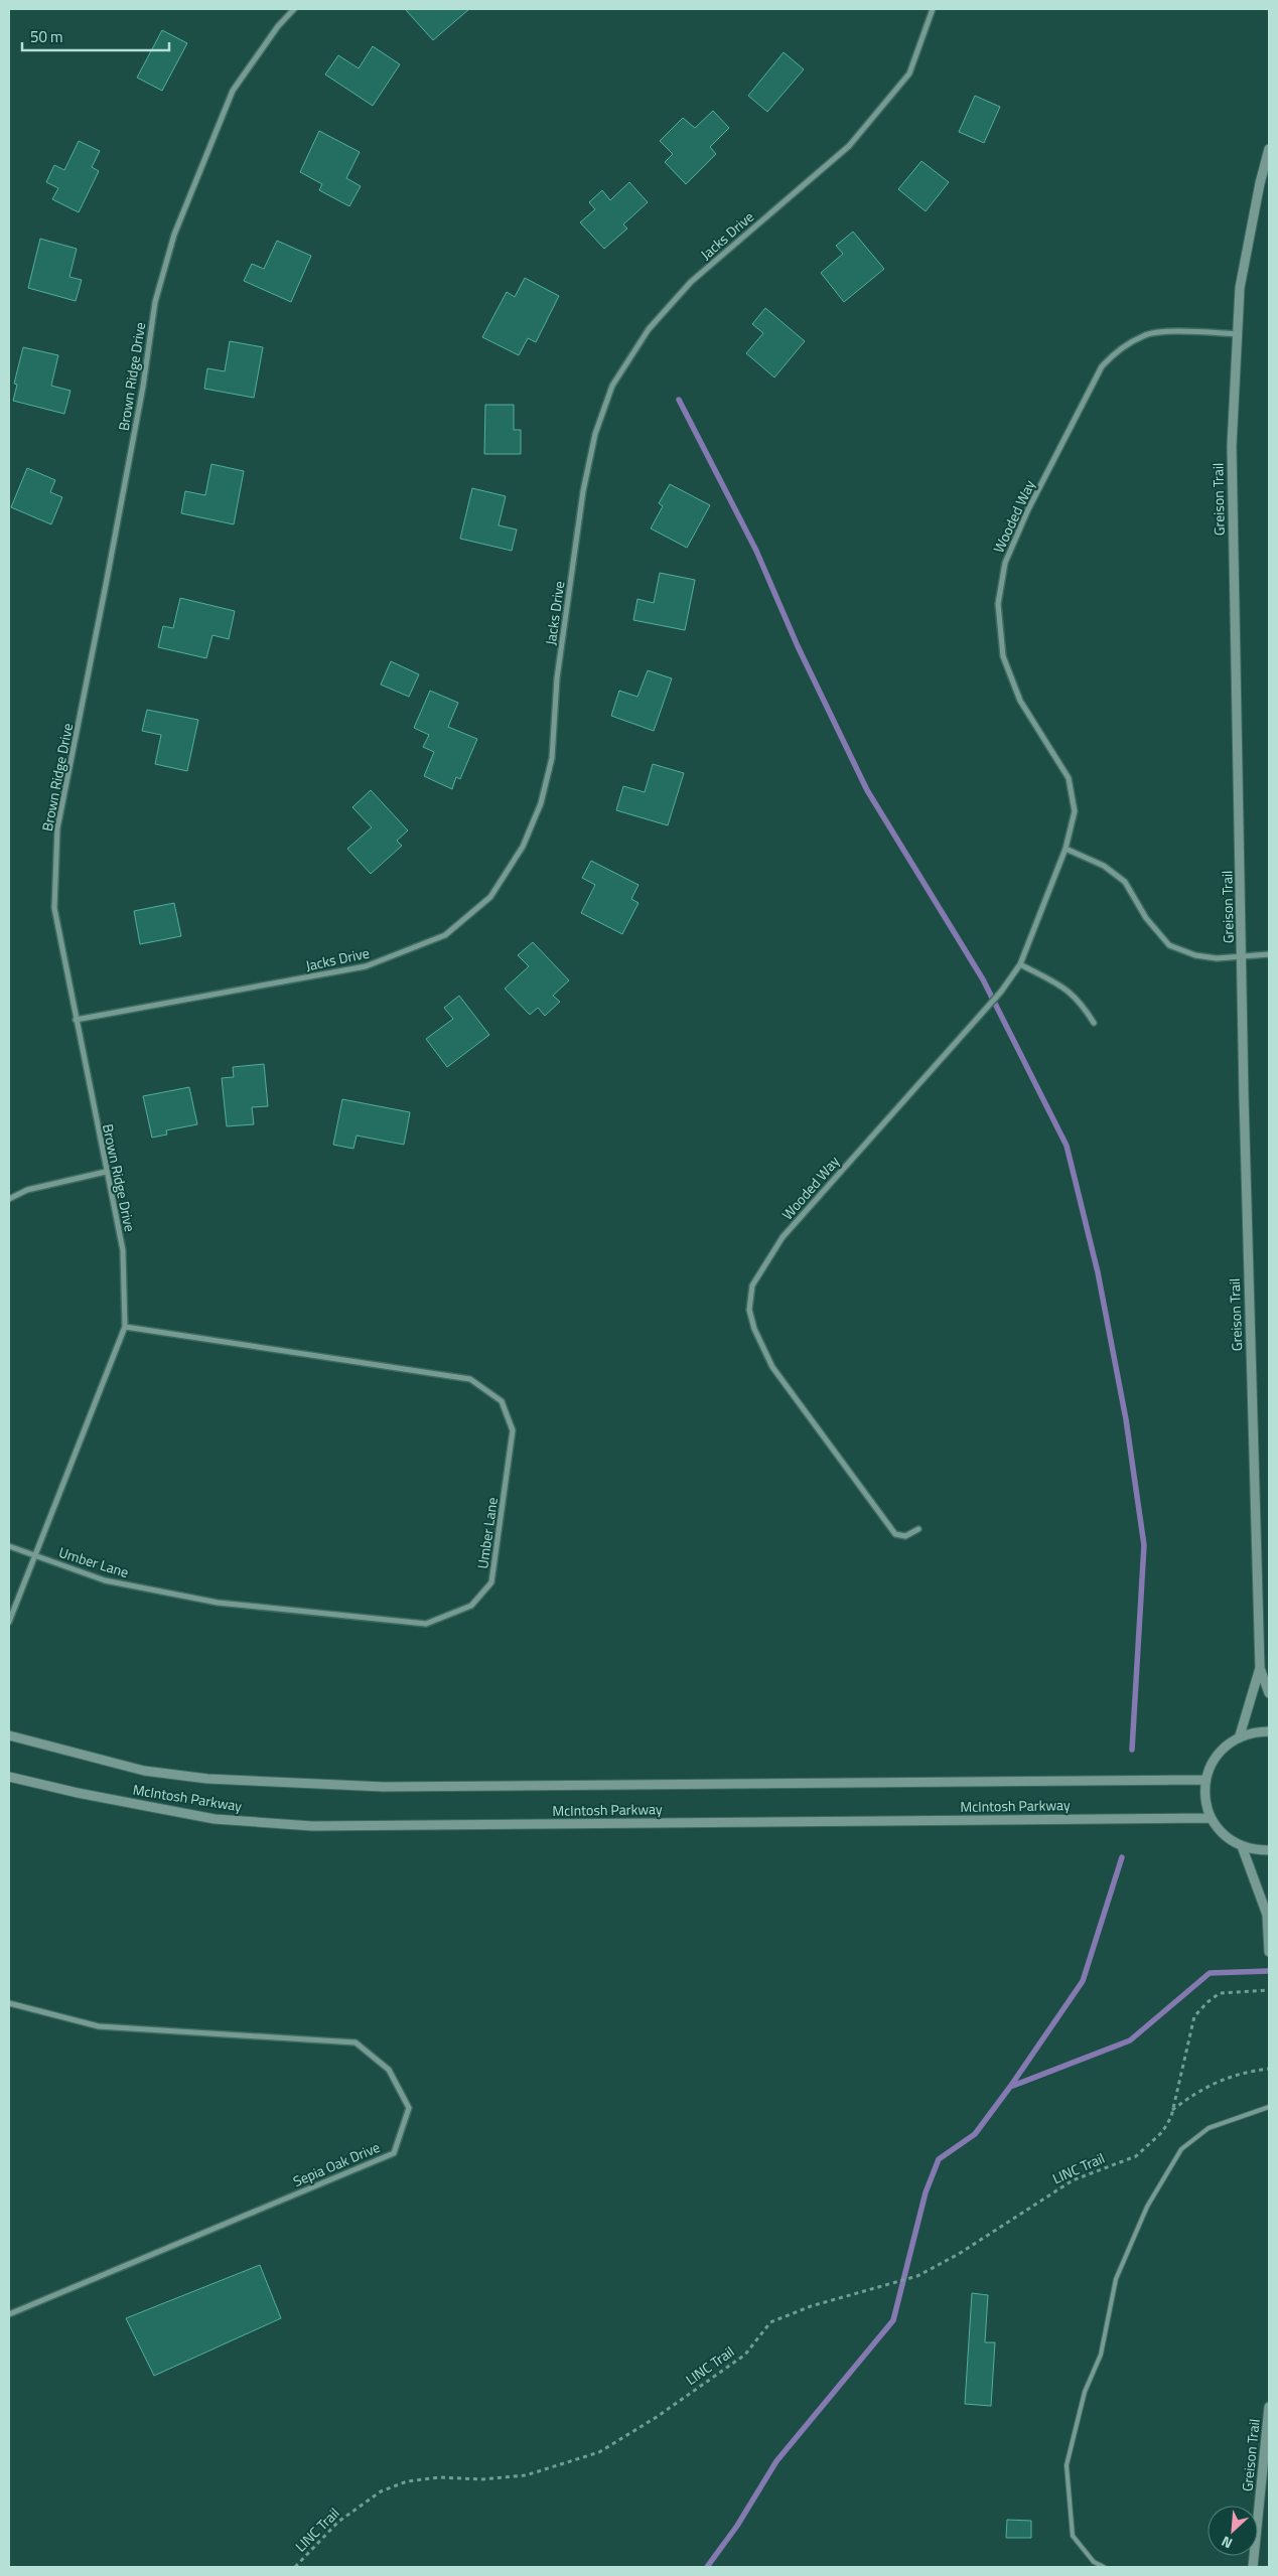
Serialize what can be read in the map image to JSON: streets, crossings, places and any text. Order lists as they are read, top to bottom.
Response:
{
  "streets": {
    "street": [
      "Jacks Drive",
      "Brown Ridge Drive",
      "Greison Trail",
      "Wooded Way",
      "Umber Lane",
      "McIntosh Parkway",
      "Sepia Oak Drive"
    ],
    "path": ["LINC Trail"]
  },
  "crossings": [
    ["Jacks Drive", "Brown Ridge Drive"],
    ["Brown Ridge Drive", "Umber Lane"],
    ["Greison Trail", "Wooded Way"]
  ],
  "scale_bar": "50 m",
  "north": "bottom left"
}
